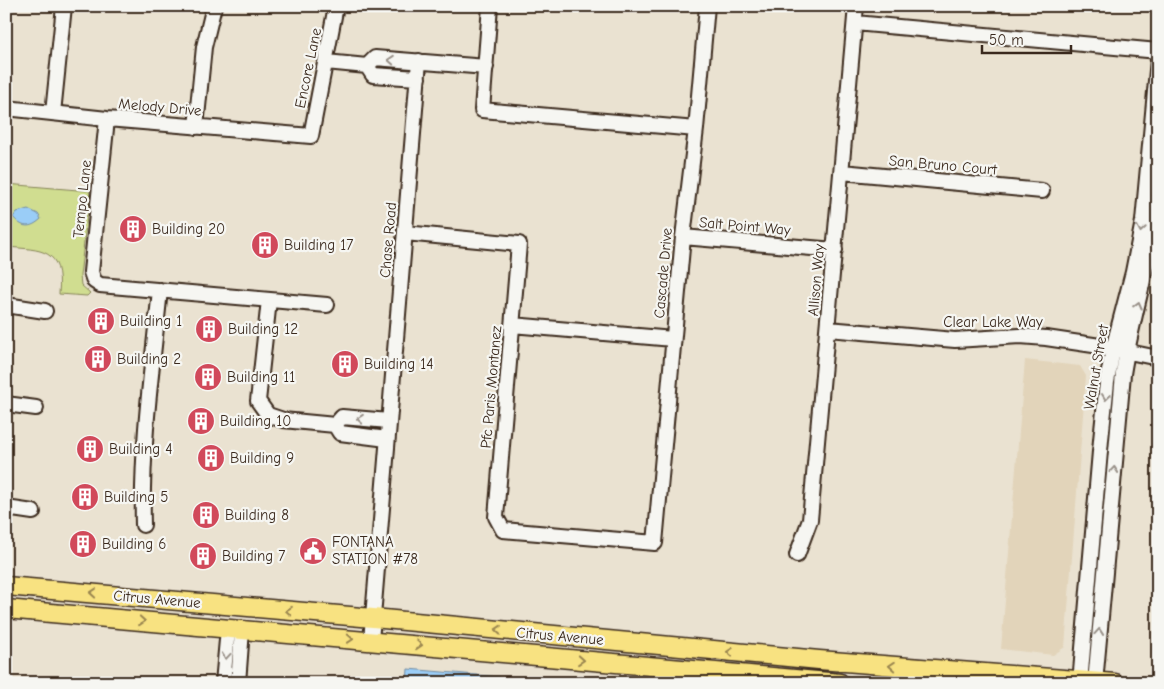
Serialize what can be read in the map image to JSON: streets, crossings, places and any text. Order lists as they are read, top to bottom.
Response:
{
  "streets": {
    "main road": ["Citrus Avenue"],
    "street": [
      "Encore Lane",
      "Melody Drive",
      "San Bruno Court",
      "Tempo Lane",
      "Salt Point Way",
      "Chase Road",
      "Cascade Drive",
      "Allison Way",
      "Clear Lake Way",
      "Walnut Street",
      "Pfc Paris Montanez"
    ]
  },
  "crossings": [
    ["Encore Lane", "Melody Drive"],
    ["Melody Drive", "Tempo Lane"],
    ["San Bruno Court", "Allison Way"],
    ["Salt Point Way", "Cascade Drive"],
    ["Salt Point Way", "Allison Way"],
    ["Chase Road", "Pfc Paris Montanez"],
    ["Chase Road", "Citrus Avenue"],
    ["Cascade Drive", "Pfc Paris Montanez"],
    ["Allison Way", "Clear Lake Way"],
    ["Clear Lake Way", "Walnut Street"],
    ["Walnut Street", "Citrus Avenue"]
  ],
  "places": {
    "building": [
      "Building 20",
      "Building 17",
      "Building 1",
      "Building 12",
      "Building 2",
      "Building 14",
      "Building 11",
      "Building 10",
      "Building 4",
      "Building 9",
      "Building 5",
      "Building 8",
      "Building 6",
      "Building 7"
    ],
    "public building": ["FONTANA STATION #78"]
  },
  "scale_bar": "50 m"
}
